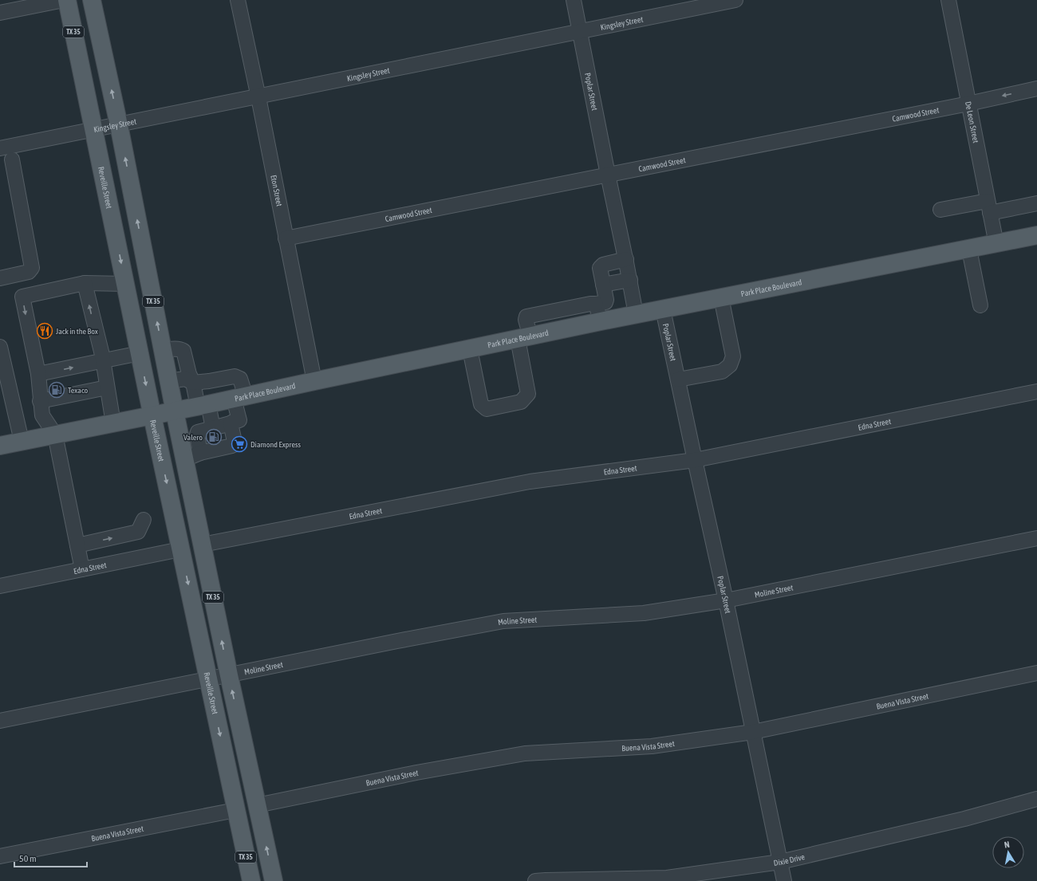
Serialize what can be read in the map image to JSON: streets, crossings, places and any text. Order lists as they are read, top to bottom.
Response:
{
  "streets": {
    "main road": ["TX 35", "Reveille Street", "Park Place Boulevard"],
    "street": [
      "Kingsley Street",
      "Poplar Street",
      "Camwood Street",
      "De Leon Street",
      "Eton Street",
      "Edna Street",
      "Moline Street",
      "Buena Vista Street",
      "Dixie Drive"
    ]
  },
  "crossings": [
    ["Kingsley Street", "TX 35"],
    ["Kingsley Street", "Poplar Street"],
    ["Kingsley Street", "Reveille Street"],
    ["Kingsley Street", "Eton Street"],
    ["TX 35", "Park Place Boulevard"],
    ["TX 35", "Edna Street"],
    ["TX 35", "Moline Street"],
    ["TX 35", "Buena Vista Street"],
    ["Poplar Street", "Camwood Street"],
    ["Poplar Street", "Park Place Boulevard"],
    ["Poplar Street", "Edna Street"],
    ["Poplar Street", "Moline Street"],
    ["Poplar Street", "Buena Vista Street"],
    ["Poplar Street", "Dixie Drive"],
    ["Camwood Street", "De Leon Street"],
    ["Camwood Street", "Eton Street"],
    ["De Leon Street", "Park Place Boulevard"],
    ["Reveille Street", "Park Place Boulevard"],
    ["Reveille Street", "Edna Street"],
    ["Reveille Street", "Moline Street"],
    ["Reveille Street", "Buena Vista Street"],
    ["Eton Street", "Park Place Boulevard"]
  ],
  "places": {
    "restaurant": ["Jack in the Box"],
    "fuel station": ["Texaco", "Valero"],
    "supermarket": ["Diamond Express"]
  },
  "scale_bar": "50 m",
  "north": "top"
}
